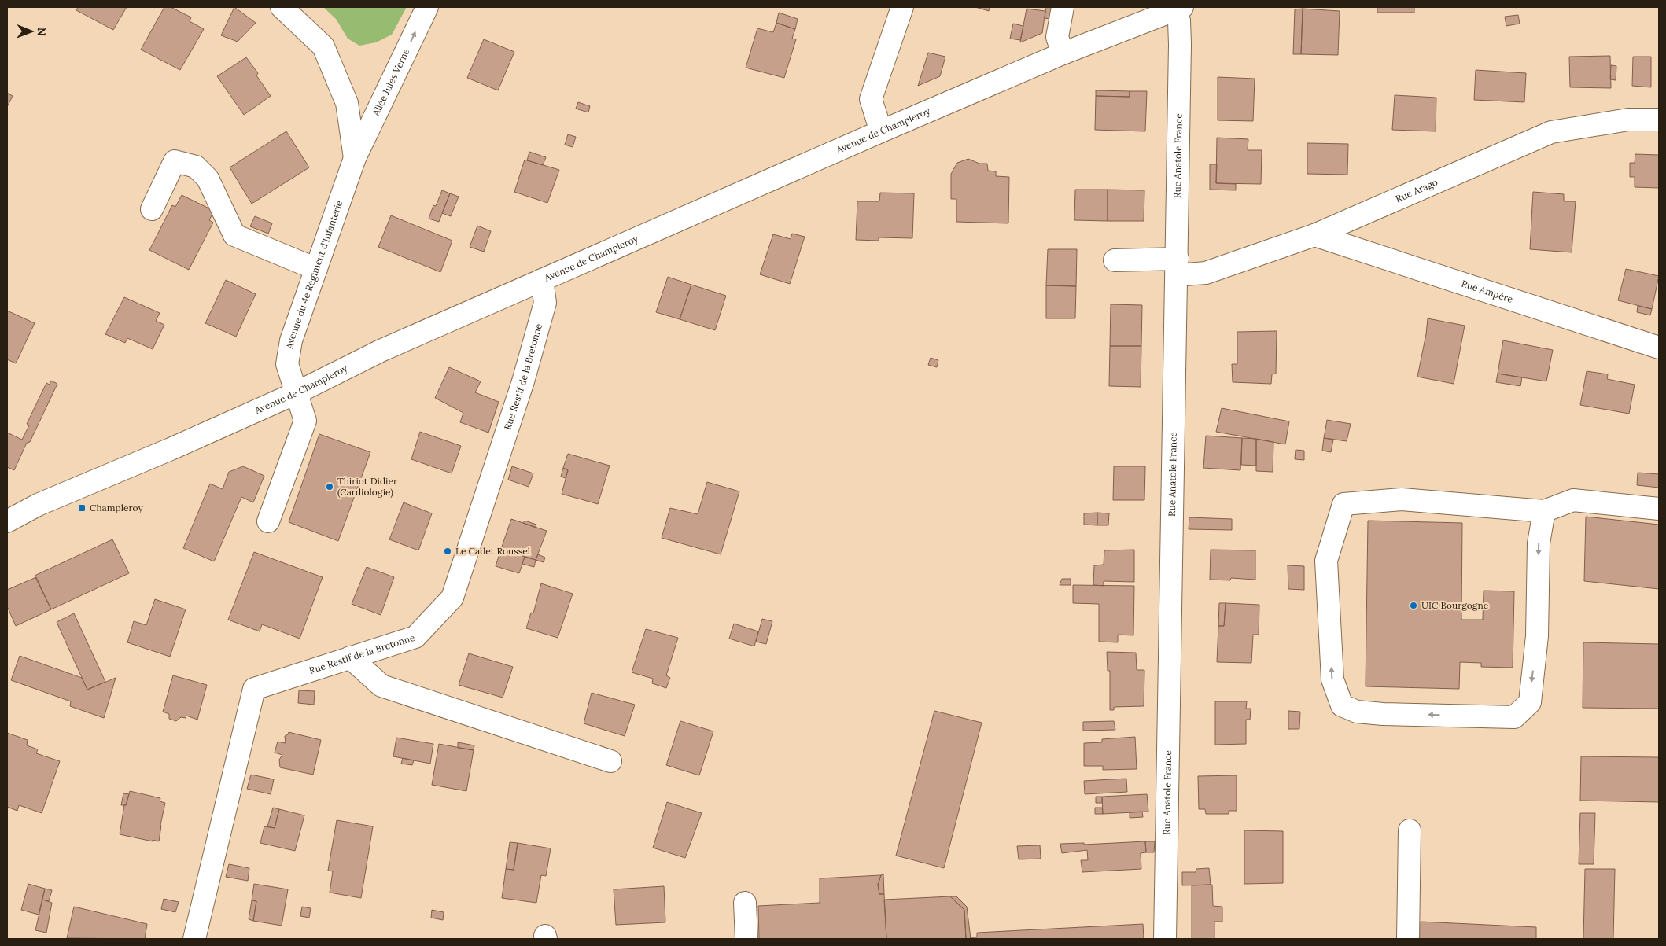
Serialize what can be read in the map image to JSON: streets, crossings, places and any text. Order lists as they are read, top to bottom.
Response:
{
  "streets": {
    "street": [
      "Allée Jules Verne",
      "Avenue de Champleroy",
      "Rue Anatole France",
      "Rue Arago",
      "Avenue du 4e Régiment d'Infanterie",
      "Rue Ampère",
      "Rue Restif de la Bretonne"
    ]
  },
  "crossings": [
    ["Allée Jules Verne", "Avenue du 4e Régiment d'Infanterie"],
    ["Avenue de Champleroy", "Rue Anatole France"],
    ["Avenue de Champleroy", "Avenue du 4e Régiment d'Infanterie"],
    ["Avenue de Champleroy", "Rue Restif de la Bretonne"],
    ["Rue Anatole France", "Rue Arago"],
    ["Rue Arago", "Rue Ampère"]
  ],
  "one_way": ["Allée Jules Verne"],
  "places": {
    "other": ["Thiriot Didier (Cardiologie)", "Le Cadet Roussel", "UIC Bourgogne"],
    "transit": ["Champleroy"]
  },
  "north": "right"
}
